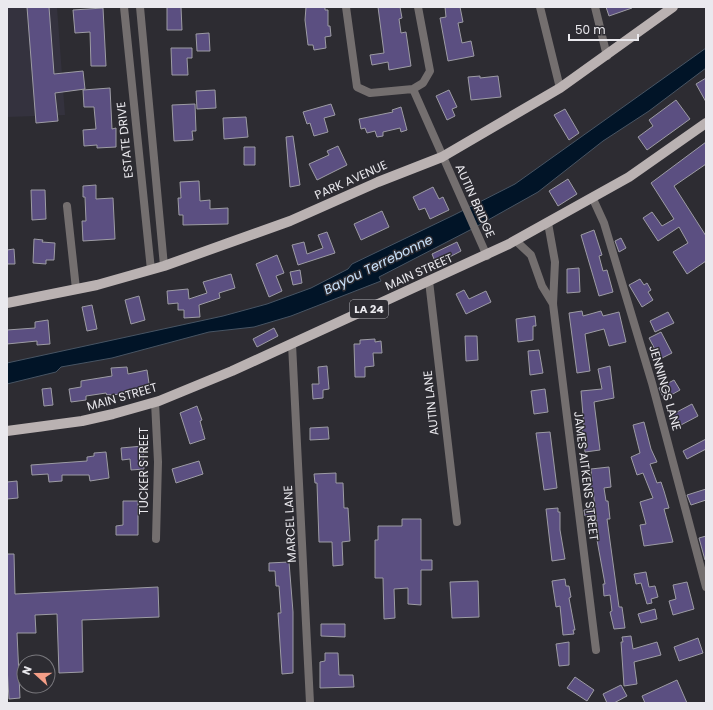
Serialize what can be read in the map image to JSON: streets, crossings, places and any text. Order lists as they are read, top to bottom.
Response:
{
  "streets": {
    "main road": ["PARK AVENUE", "MAIN STREET", "LA 24"],
    "street": [
      "ESTATE DRIVE",
      "AUTIN BRIDGE",
      "JENNINGS LANE",
      "AUTIN LANE",
      "TUCKER STREET",
      "JAMES AITKENS STREET",
      "MARCEL LANE"
    ]
  },
  "crossings": [
    ["ESTATE DRIVE", "PARK AVENUE"],
    ["PARK AVENUE", "AUTIN BRIDGE"],
    ["AUTIN BRIDGE", "MAIN STREET"],
    ["MAIN STREET", "JENNINGS LANE"],
    ["MAIN STREET", "AUTIN LANE"],
    ["MAIN STREET", "TUCKER STREET"],
    ["MAIN STREET", "JAMES AITKENS STREET"],
    ["MAIN STREET", "MARCEL LANE"]
  ],
  "water": ["Bayou Terrebonne"],
  "scale_bar": "50 m",
  "north": "left"
}
